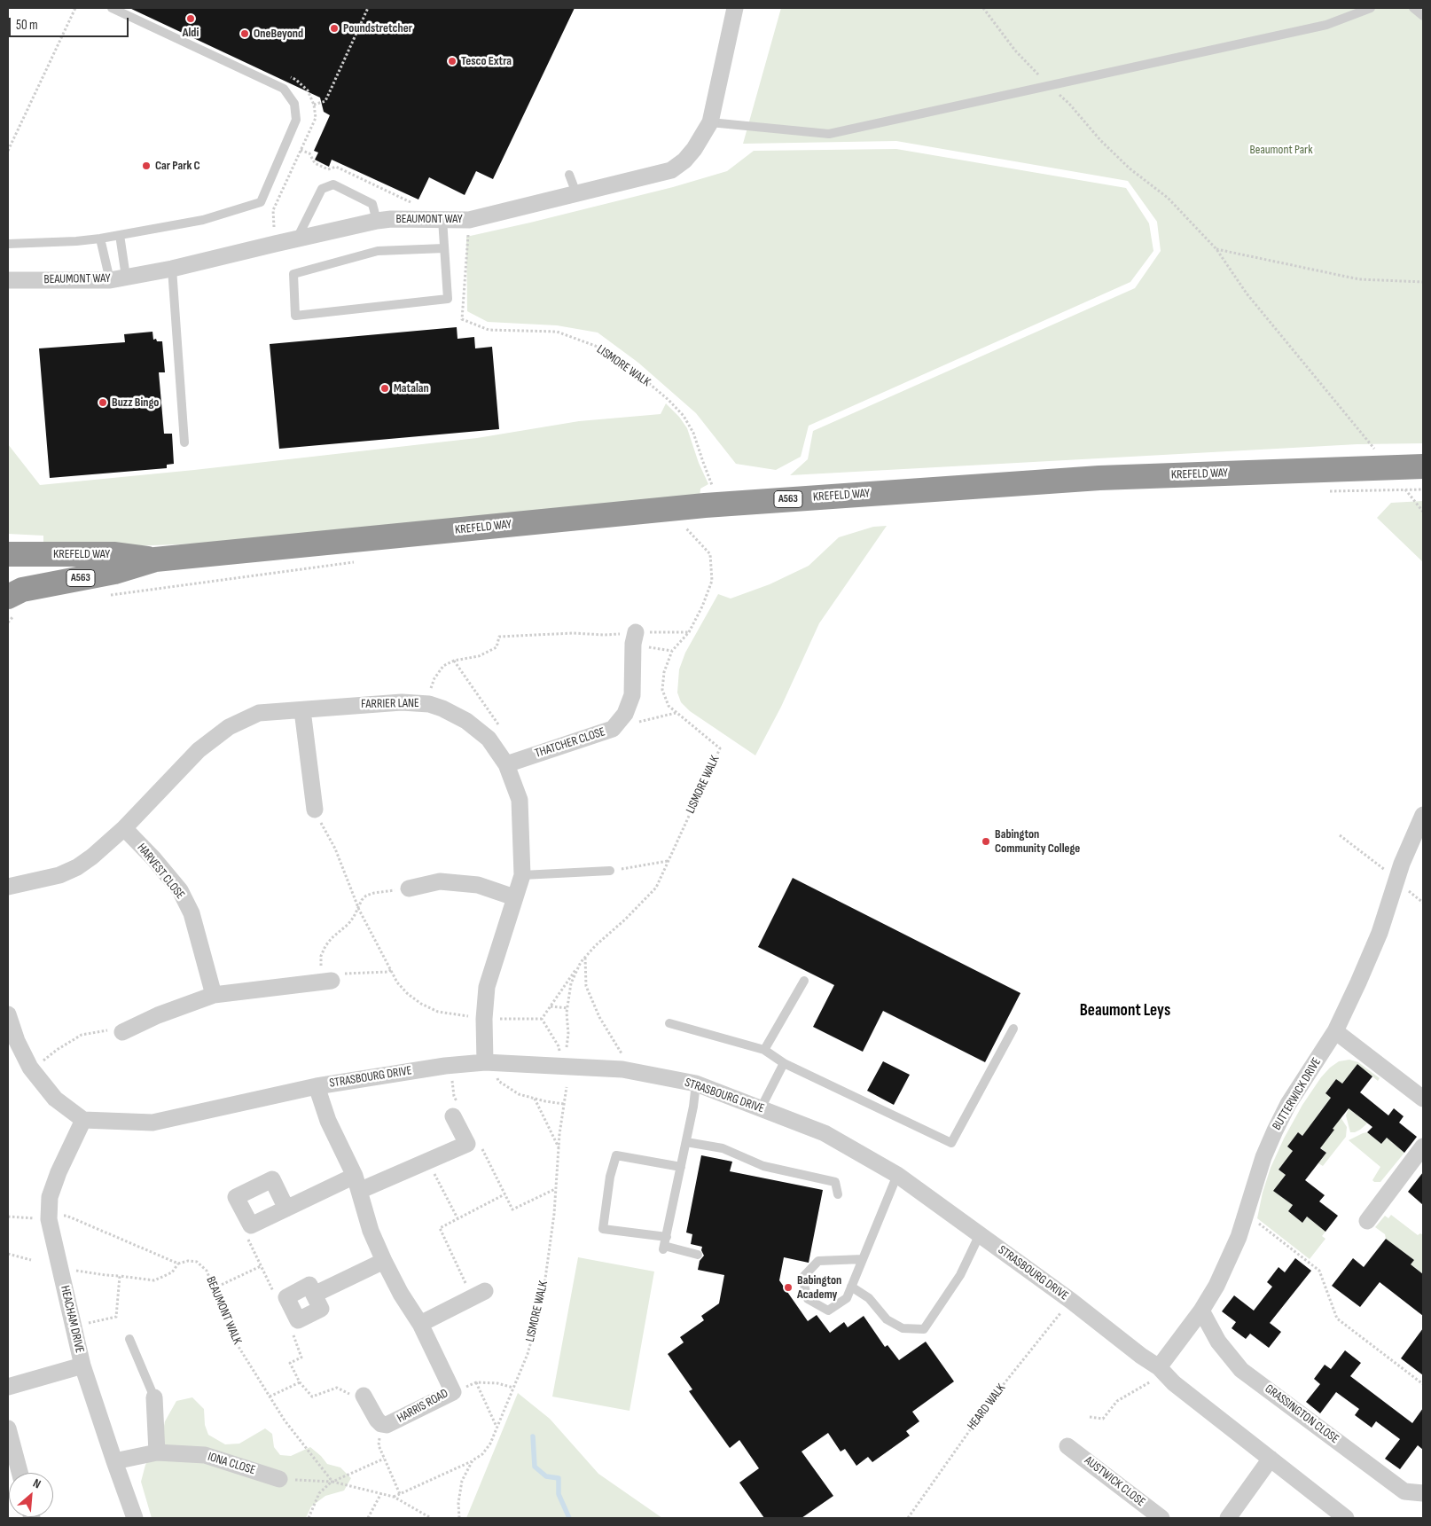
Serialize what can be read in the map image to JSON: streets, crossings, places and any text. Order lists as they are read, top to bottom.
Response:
{
  "streets": {
    "highway": ["KREFELD WAY", "A563"],
    "street": [
      "BEAUMONT WAY",
      "FARRIER LANE",
      "THATCHER CLOSE",
      "HARVEST CLOSE",
      "STRASBOURG DRIVE",
      "BUTTERWICK DRIVE",
      "HEACHAM DRIVE",
      "HARRIS ROAD",
      "GRASSINGTON CLOSE",
      "IONA CLOSE",
      "AUSTWICK CLOSE"
    ],
    "path": ["LISMORE WALK", "BEAUMONT WALK", "HEARD WALK"]
  },
  "crossings": [
    ["BEAUMONT WAY", "LISMORE WALK"],
    ["FARRIER LANE", "THATCHER CLOSE"],
    ["FARRIER LANE", "HARVEST CLOSE"],
    ["FARRIER LANE", "STRASBOURG DRIVE"],
    ["STRASBOURG DRIVE", "BUTTERWICK DRIVE"],
    ["STRASBOURG DRIVE", "HEACHAM DRIVE"],
    ["STRASBOURG DRIVE", "HARRIS ROAD"],
    ["STRASBOURG DRIVE", "HEARD WALK"],
    ["BUTTERWICK DRIVE", "GRASSINGTON CLOSE"],
    ["BEAUMONT WALK", "HEACHAM DRIVE"],
    ["HEACHAM DRIVE", "IONA CLOSE"]
  ],
  "districts": ["Beaumont Leys"],
  "parks": ["Beaumont Park"],
  "places": [
    "Aldi",
    "Poundstretcher",
    "OneBeyond",
    "Tesco Extra",
    "Car Park C",
    "Matalan",
    "Buzz Bingo",
    "Babington Community College",
    "Babington Academy"
  ],
  "scale_bar": "50 m",
  "north": "top right"
}
